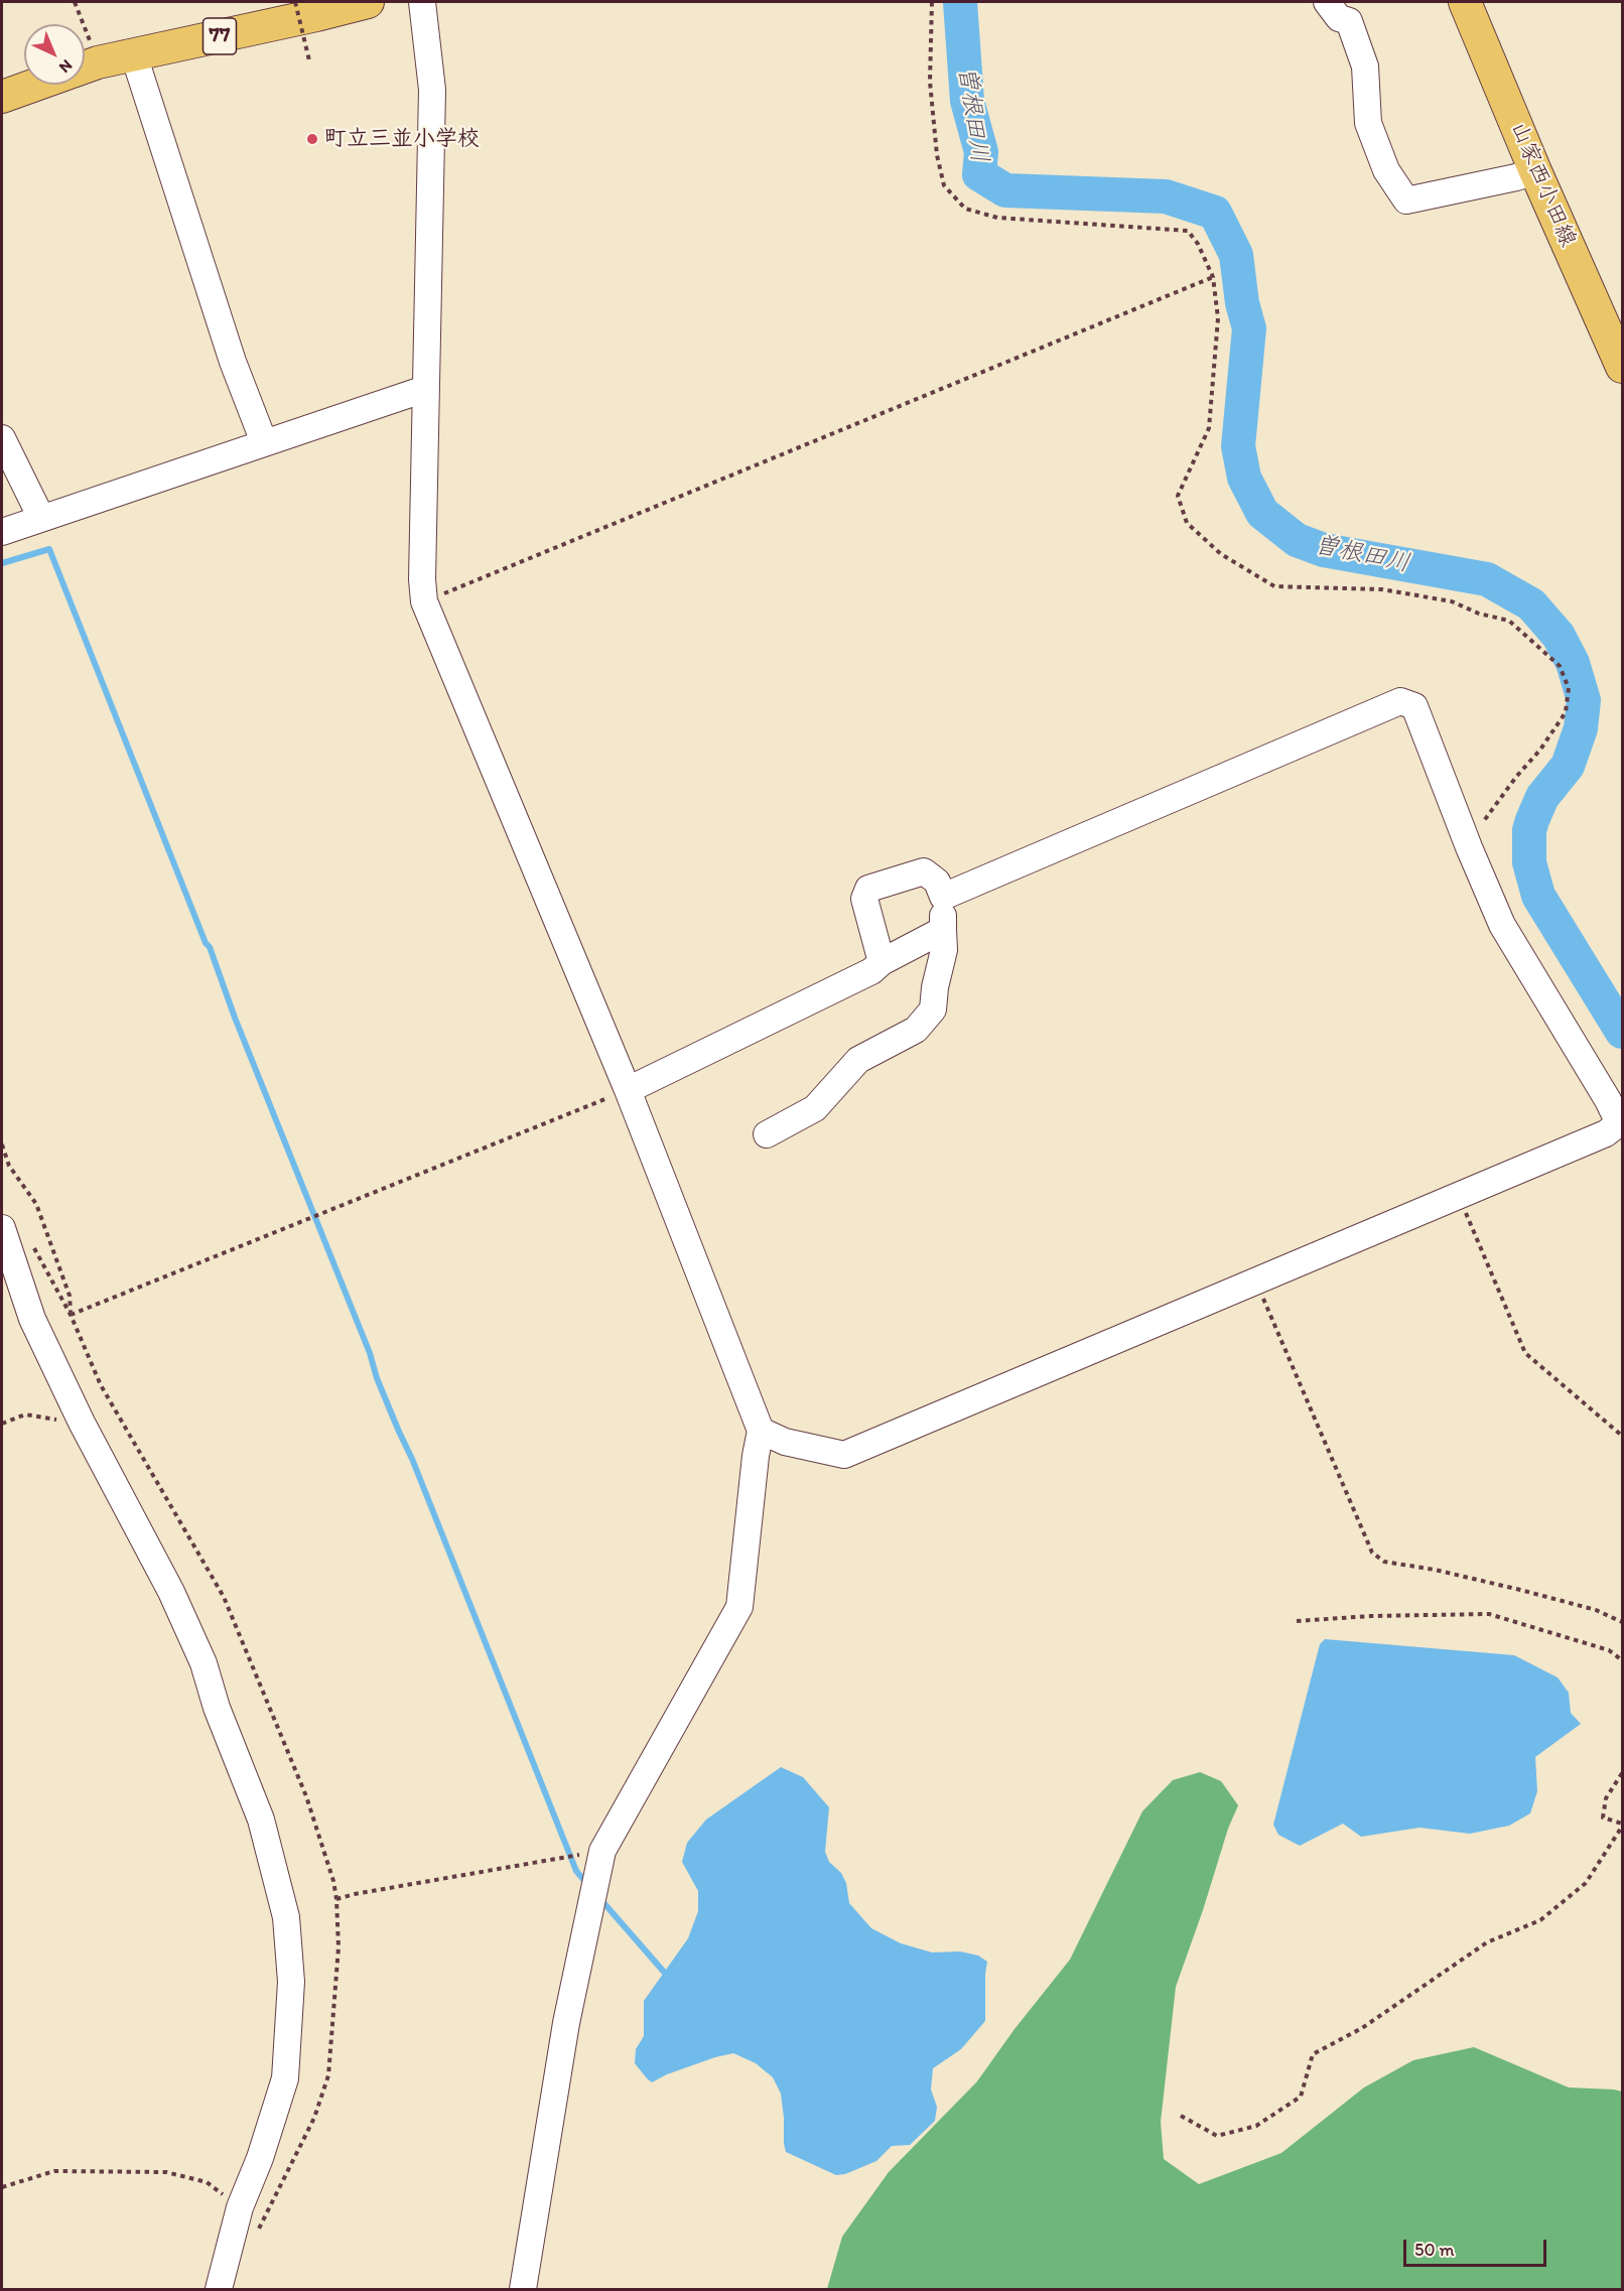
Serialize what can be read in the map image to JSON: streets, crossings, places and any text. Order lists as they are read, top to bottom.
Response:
{
  "streets": {
    "main road": ["77", "山家西小田線"]
  },
  "water": ["曽根田川"],
  "places": ["町立三並小学校"],
  "scale_bar": "50 m",
  "north": "bottom right"
}
